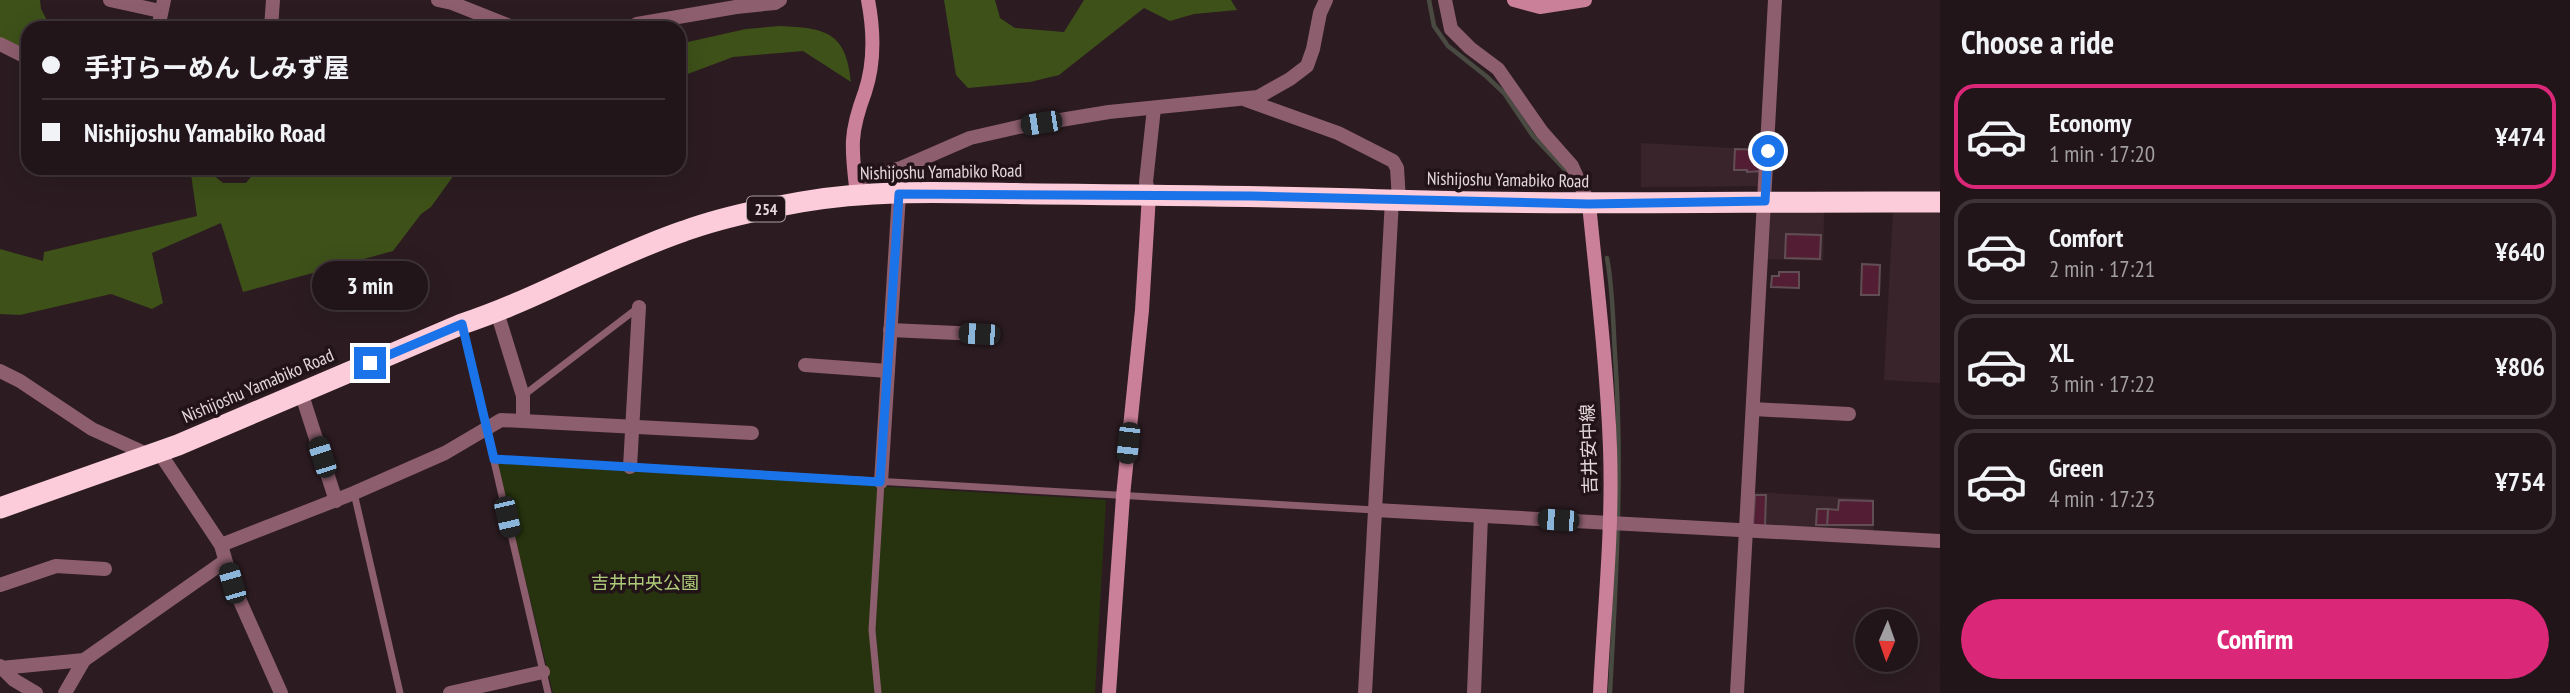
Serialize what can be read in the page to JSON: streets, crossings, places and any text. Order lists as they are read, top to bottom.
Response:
{
  "streets": {
    "highway": ["Nishijoshu Yamabiko Road", "254"],
    "street": ["吉井安中線"]
  },
  "crossings": [
    ["Nishijoshu Yamabiko Road", "吉井安中線"]
  ],
  "parks": ["吉井中央公園"],
  "north": "bottom",
  "page": {
    "heading": "Choose a ride",
    "banner": ["手打らーめん しみず屋", "Nishijoshu Yamabiko Road"],
    "list": [
      {
        "name": "Economy",
        "note": "1 min · 17:20",
        "value": "¥474"
      },
      {
        "name": "Comfort",
        "note": "2 min · 17:21",
        "value": "¥640"
      },
      {
        "name": "XL",
        "note": "3 min · 17:22",
        "value": "¥806"
      },
      {
        "name": "Green",
        "note": "4 min · 17:23",
        "value": "¥754"
      }
    ],
    "bubble": "3 min",
    "buttons": "Confirm"
  }
}
